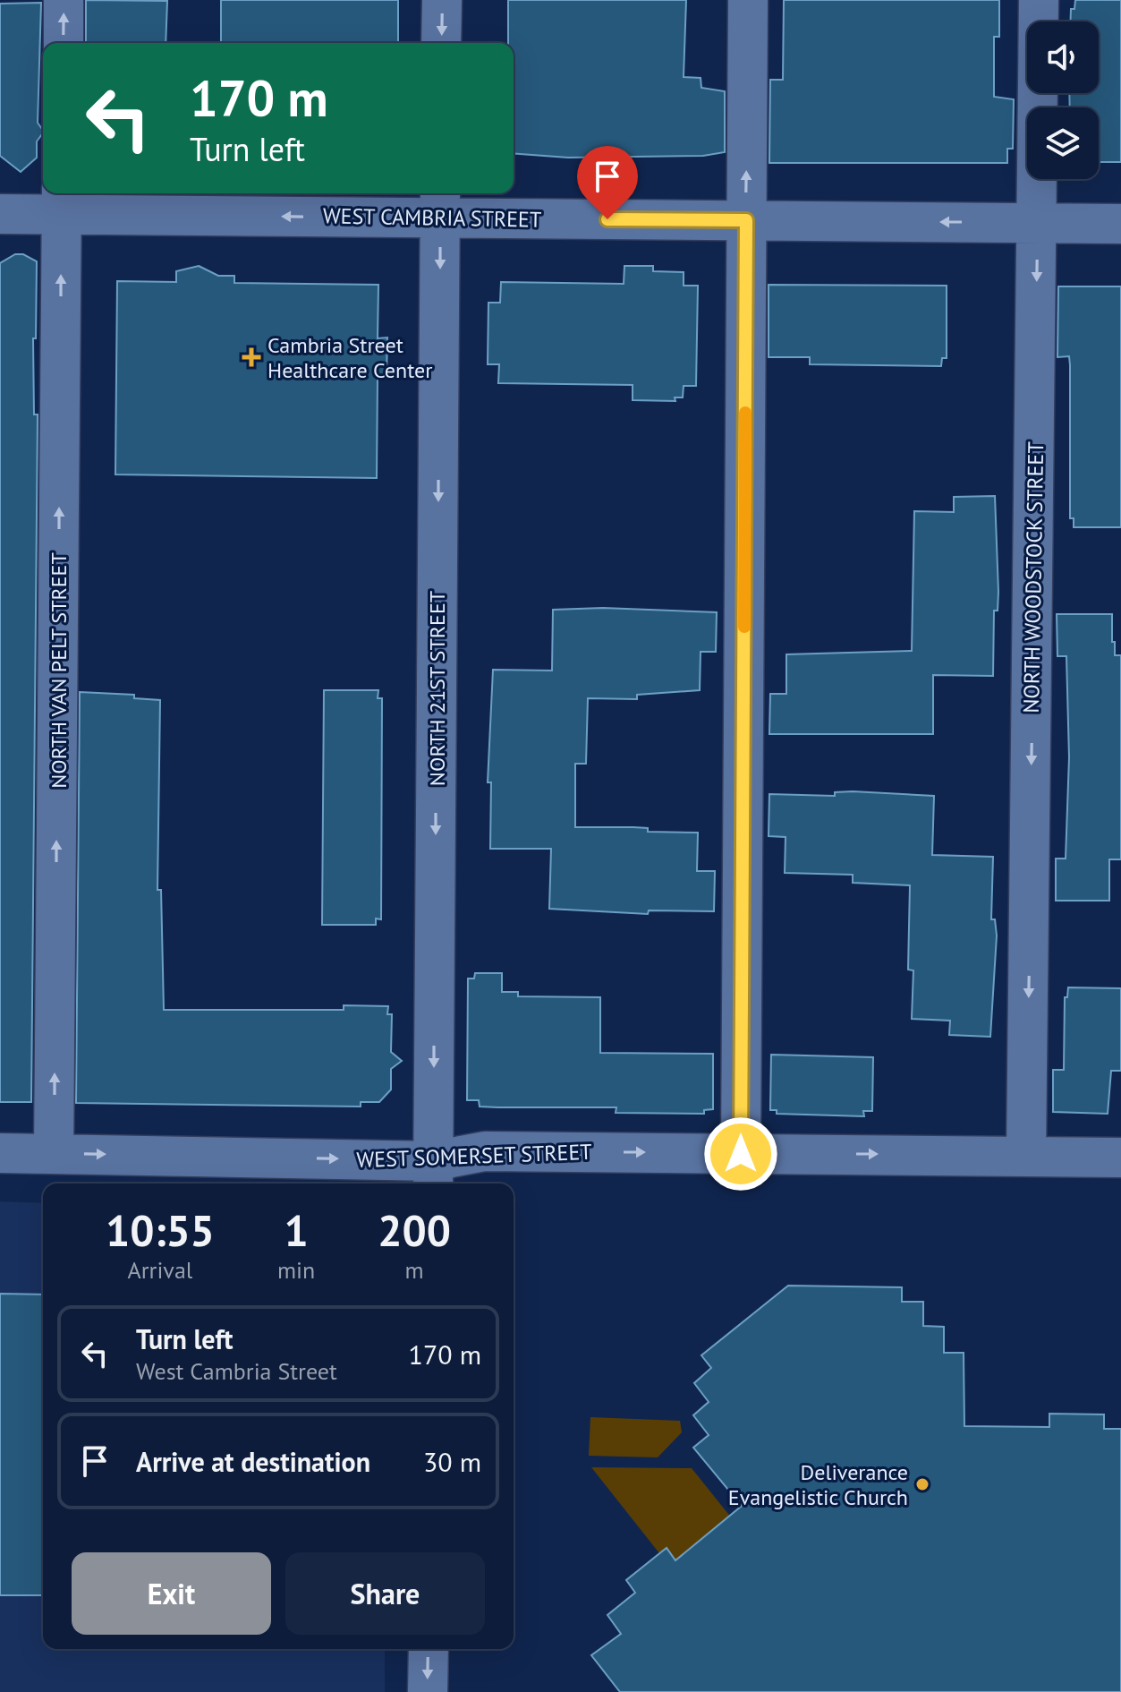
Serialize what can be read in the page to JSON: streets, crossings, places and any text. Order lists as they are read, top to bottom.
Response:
{
  "streets": {
    "street": [
      "WEST CAMBRIA STREET",
      "NORTH WOODSTOCK STREET",
      "NORTH VAN PELT STREET",
      "NORTH 21ST STREET",
      "WEST SOMERSET STREET"
    ]
  },
  "crossings": [
    ["WEST CAMBRIA STREET", "NORTH WOODSTOCK STREET"],
    ["WEST CAMBRIA STREET", "NORTH VAN PELT STREET"],
    ["WEST CAMBRIA STREET", "NORTH 21ST STREET"],
    ["NORTH WOODSTOCK STREET", "WEST SOMERSET STREET"],
    ["NORTH VAN PELT STREET", "WEST SOMERSET STREET"],
    ["NORTH 21ST STREET", "WEST SOMERSET STREET"]
  ],
  "one_way": ["WEST CAMBRIA STREET", "NORTH VAN PELT STREET", "WEST SOMERSET STREET"],
  "places": {
    "health": ["Cambria Street Healthcare Center"],
    "other": ["Deliverance Evangelistic Church"]
  },
  "page": {
    "turn": ["170 m", "Turn left"],
    "eta": [
      "10:55",
      "Arrival",
      "1",
      "min",
      "200",
      "m"
    ],
    "list": [
      {
        "name": "Turn left",
        "note": "West Cambria Street",
        "value": "170 m"
      },
      {
        "name": "Arrive at destination",
        "value": "30 m"
      }
    ],
    "buttons": ["Exit", "Share"]
  }
}
